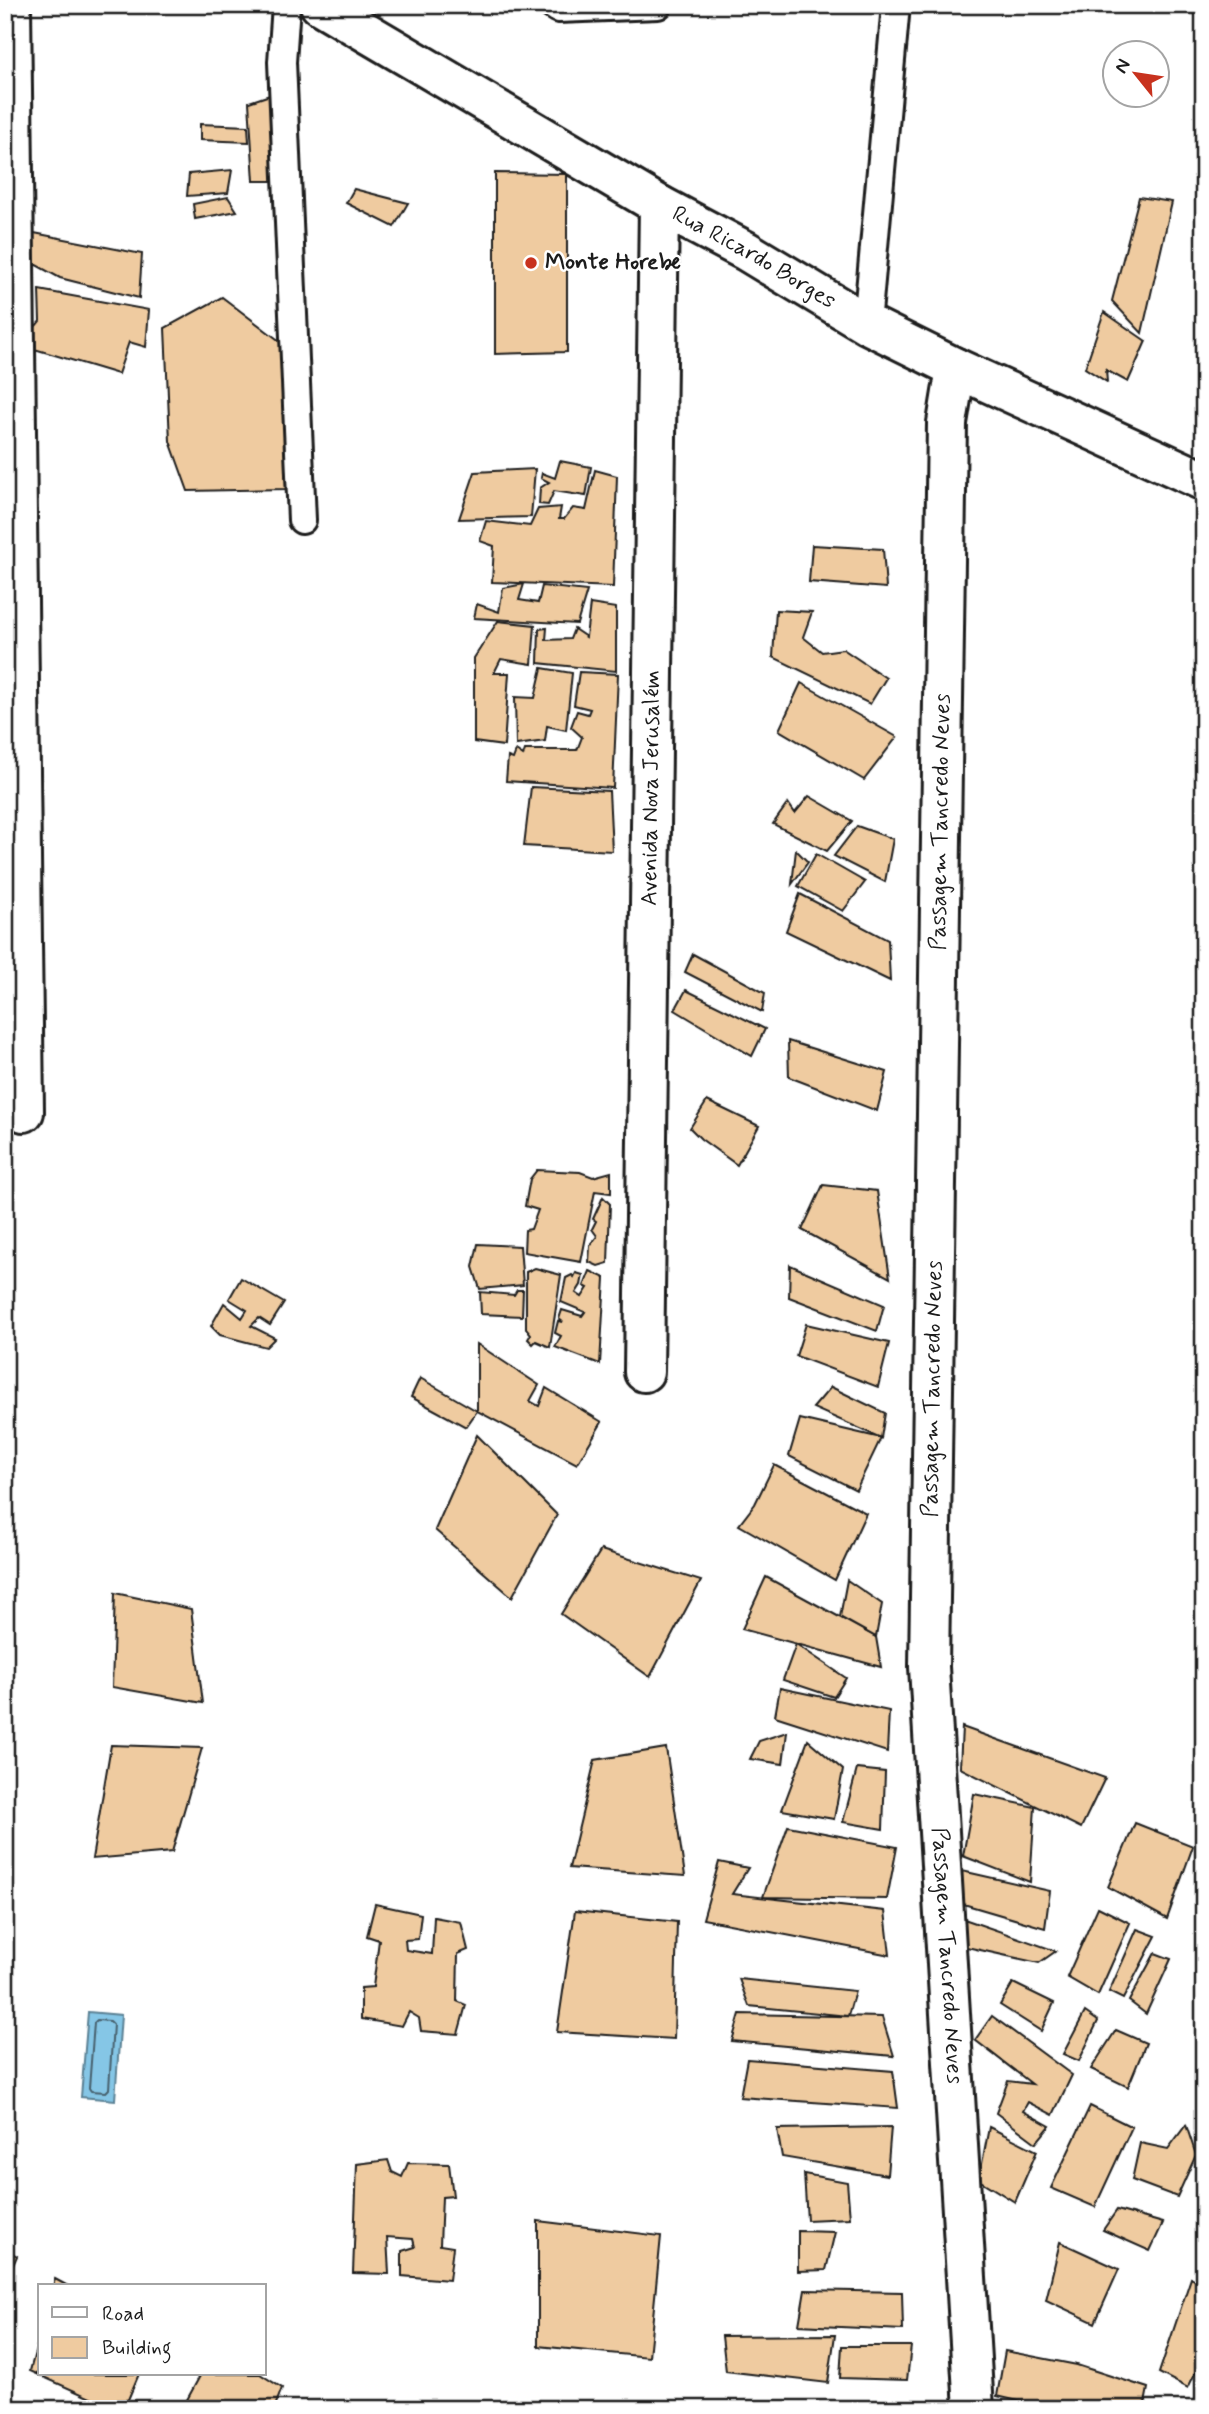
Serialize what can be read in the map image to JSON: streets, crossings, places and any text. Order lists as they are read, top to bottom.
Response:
{
  "streets": {
    "street": ["Rua Ricardo Borges", "Avenida Nova Jerusalém", "Passagem Tancredo Neves"]
  },
  "crossings": [
    ["Rua Ricardo Borges", "Avenida Nova Jerusalém"],
    ["Rua Ricardo Borges", "Passagem Tancredo Neves"]
  ],
  "places": ["Monte Horebe"],
  "legend": ["Road", "Building"],
  "north": "top left"
}
